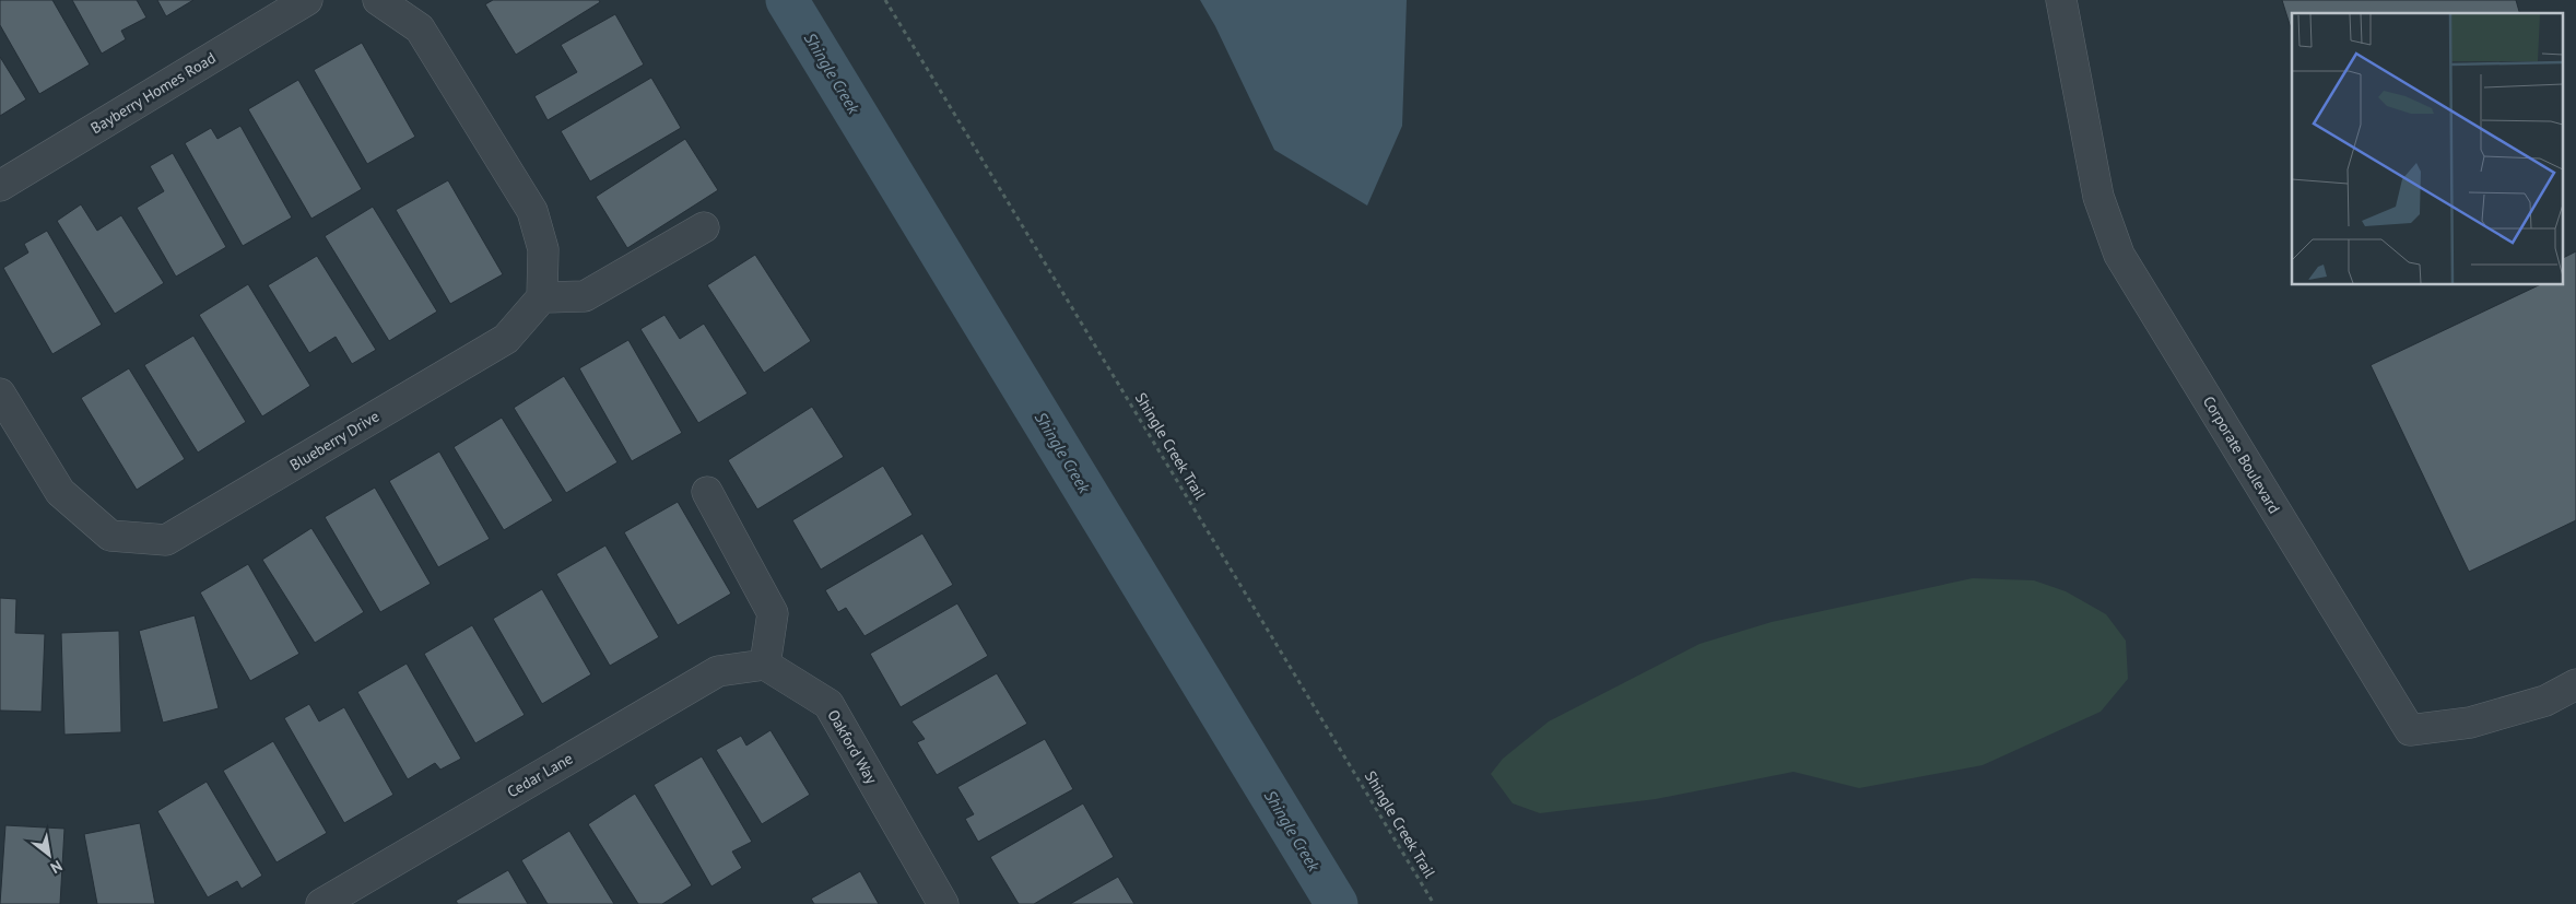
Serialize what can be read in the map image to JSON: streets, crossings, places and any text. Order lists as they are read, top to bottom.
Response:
{
  "streets": {
    "street": [
      "Bayberry Homes Road",
      "Blueberry Drive",
      "Corporate Boulevard",
      "Oakford Way",
      "Cedar Lane"
    ],
    "path": ["Shingle Creek Trail"]
  },
  "crossings": [
    ["Oakford Way", "Cedar Lane"]
  ],
  "water": ["Shingle Creek"],
  "north": "bottom right"
}
